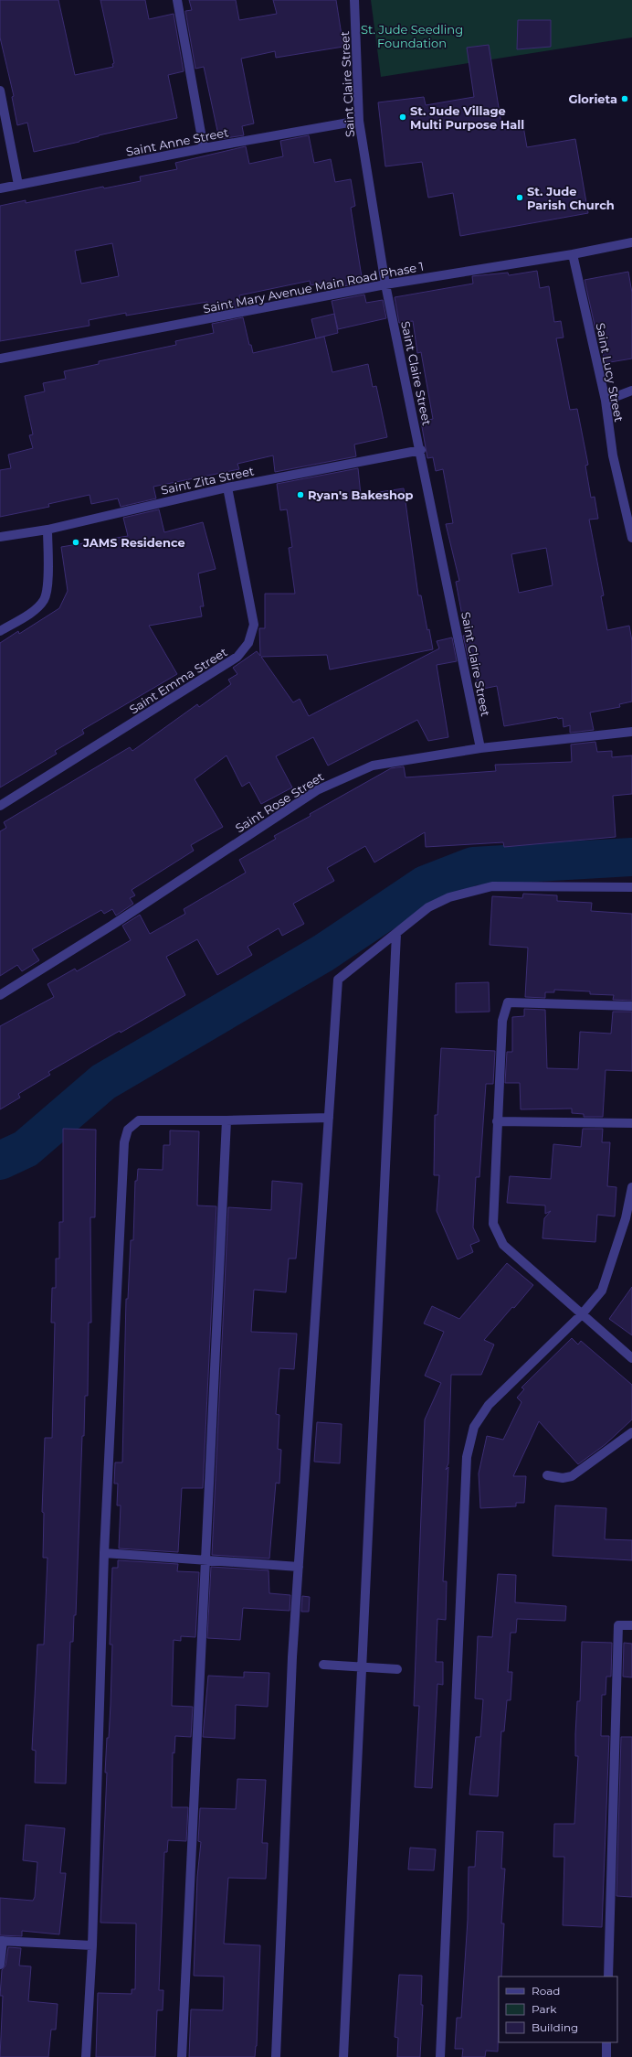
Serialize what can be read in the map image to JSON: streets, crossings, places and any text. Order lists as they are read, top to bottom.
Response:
{
  "streets": {
    "street": [
      "Saint Claire Street",
      "Saint Anne Street",
      "Saint Mary Avenue Main Road Phase 1",
      "Saint Lucy Street",
      "Saint Zita Street",
      "Saint Emma Street",
      "Saint Rose Street"
    ]
  },
  "crossings": [
    ["Saint Claire Street", "Saint Anne Street"],
    ["Saint Claire Street", "Saint Mary Avenue Main Road Phase 1"],
    ["Saint Claire Street", "Saint Zita Street"],
    ["Saint Claire Street", "Saint Rose Street"],
    ["Saint Mary Avenue Main Road Phase 1", "Saint Lucy Street"],
    ["Saint Zita Street", "Saint Emma Street"]
  ],
  "parks": ["St. Jude Seedling Foundation"],
  "places": [
    "Glorieta",
    "St. Jude Village Multi Purpose Hall",
    "St. Jude Parish Church",
    "Ryan's Bakeshop",
    "JAMS Residence"
  ],
  "legend": ["Road", "Park", "Building"]
}
